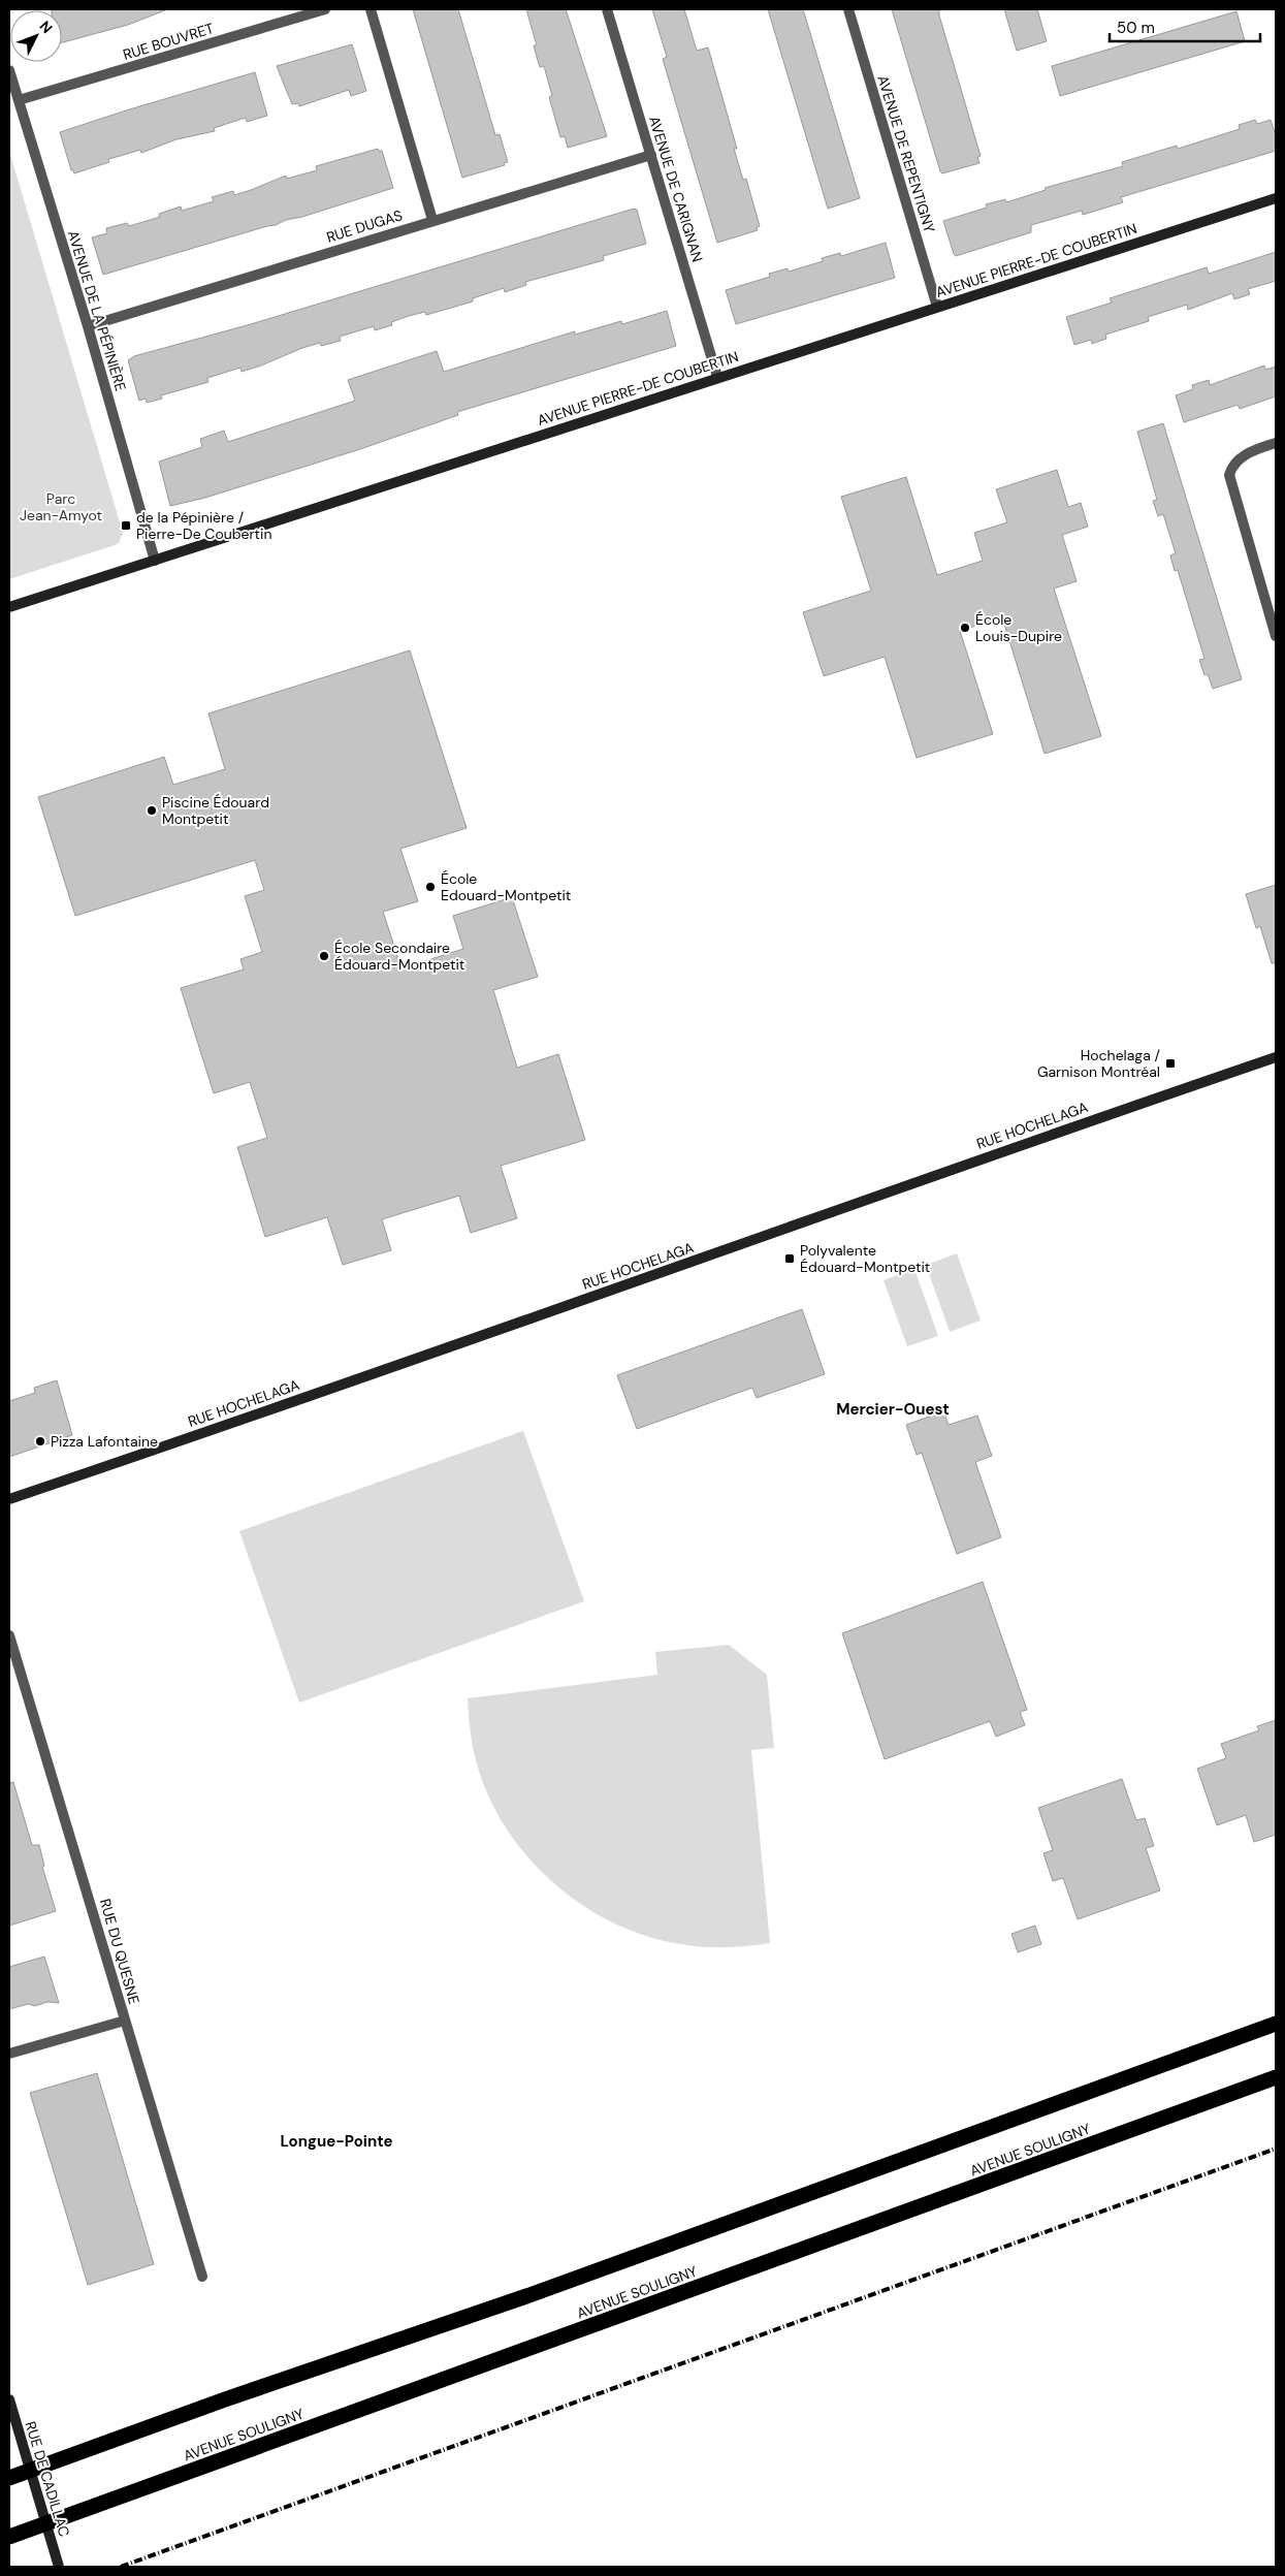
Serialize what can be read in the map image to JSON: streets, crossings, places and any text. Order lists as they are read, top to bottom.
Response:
{
  "streets": {
    "highway": ["AVENUE SOULIGNY"],
    "street": [
      "RUE BOUVRET",
      "AVENUE DE REPENTIGNY",
      "AVENUE DE CARIGNAN",
      "RUE DUGAS",
      "AVENUE PIERRE-DE COUBERTIN",
      "AVENUE DE LA PÉPINIÈRE",
      "RUE HOCHELAGA",
      "RUE DU QUESNE",
      "RUE DE CADILLAC"
    ]
  },
  "crossings": [
    ["RUE BOUVRET", "AVENUE DE LA PÉPINIÈRE"],
    ["AVENUE DE REPENTIGNY", "AVENUE PIERRE-DE COUBERTIN"],
    ["AVENUE DE CARIGNAN", "RUE DUGAS"],
    ["AVENUE DE CARIGNAN", "AVENUE PIERRE-DE COUBERTIN"],
    ["RUE DUGAS", "AVENUE DE LA PÉPINIÈRE"],
    ["AVENUE PIERRE-DE COUBERTIN", "AVENUE DE LA PÉPINIÈRE"]
  ],
  "districts": ["Mercier-Ouest", "Longue-Pointe"],
  "parks": ["Parc Jean-Amyot"],
  "places": {
    "transit": ["de la Pépinière / Pierre-De Coubertin", "Hochelaga / Garnison Montréal", "Polyvalente Édouard-Montpetit"],
    "other": [
      "École Louis-Dupire",
      "Piscine Édouard Montpetit",
      "École Edouard-Montpetit",
      "École Secondaire Édouard-Montpetit",
      "Pizza Lafontaine"
    ]
  },
  "scale_bar": "50 m",
  "north": "top right"
}
